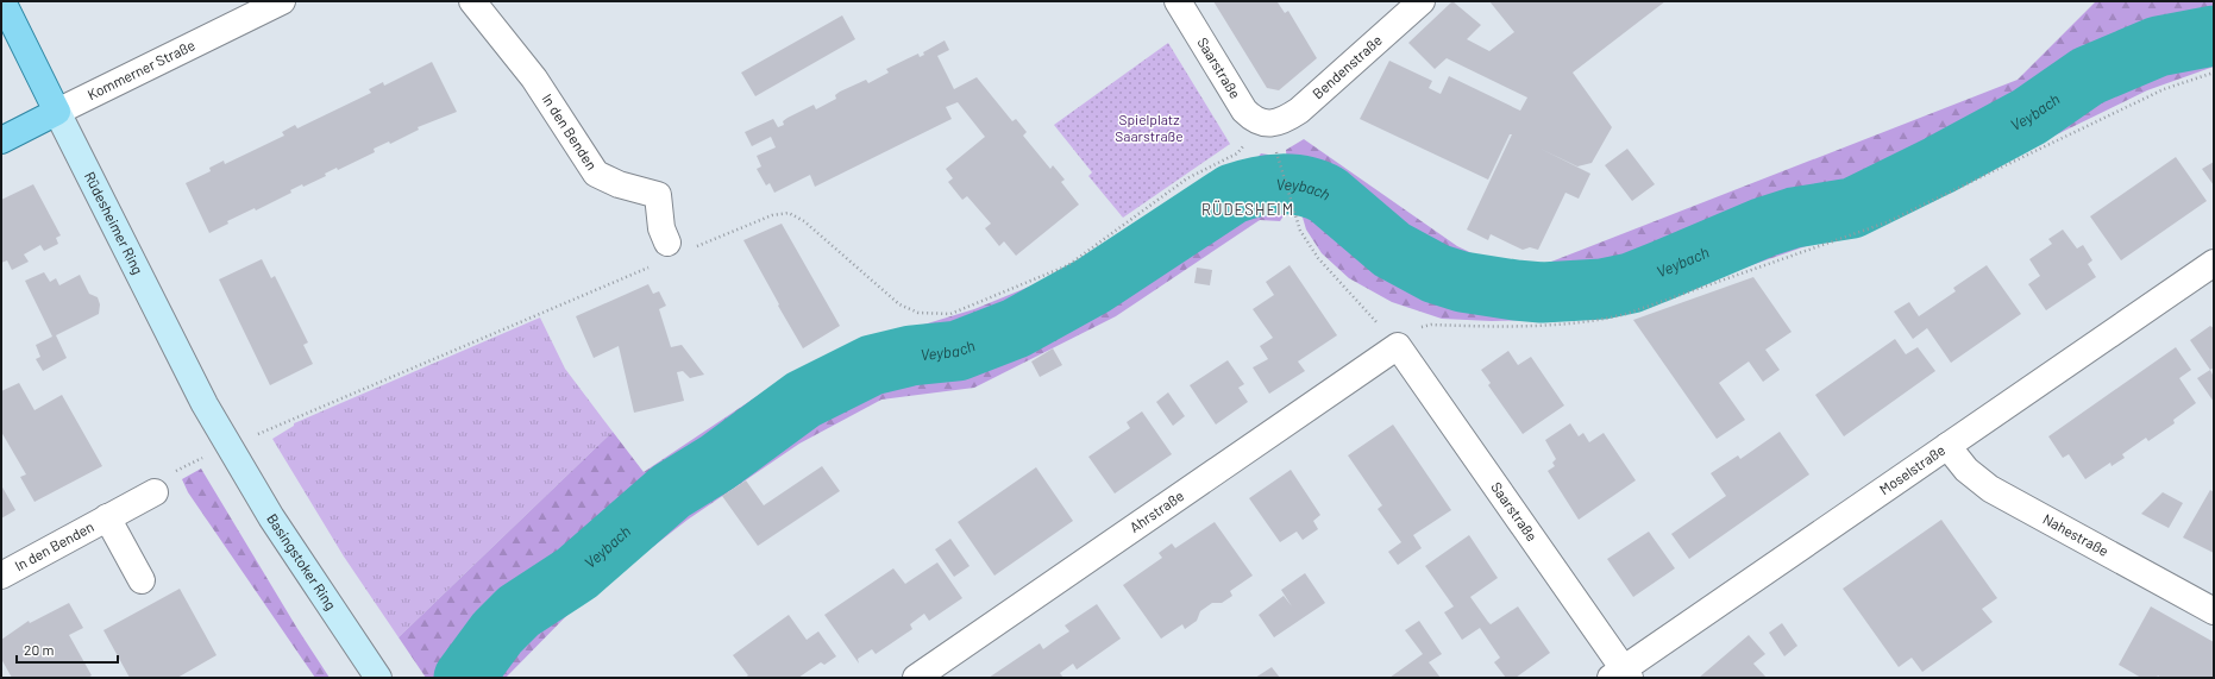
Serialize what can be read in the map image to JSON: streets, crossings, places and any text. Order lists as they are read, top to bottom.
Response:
{
  "streets": {
    "main road": ["Kommerner Straße", "Rüdesheimer Ring", "Basingstoker Ring"],
    "street": [
      "Bendenstraße",
      "Saarstraße",
      "In den Benden",
      "Moselstraße",
      "Ahrstraße",
      "Nahestraße"
    ]
  },
  "crossings": [
    ["Bendenstraße", "Saarstraße"],
    ["Saarstraße", "Moselstraße"],
    ["Saarstraße", "Ahrstraße"],
    ["Kommerner Straße", "Rüdesheimer Ring"],
    ["Rüdesheimer Ring", "Basingstoker Ring"],
    ["Moselstraße", "Nahestraße"]
  ],
  "districts": ["RÜDESHEIM"],
  "water": ["Veybach"],
  "parks": ["Spielplatz Saarstraße"],
  "scale_bar": "20 m"
}
